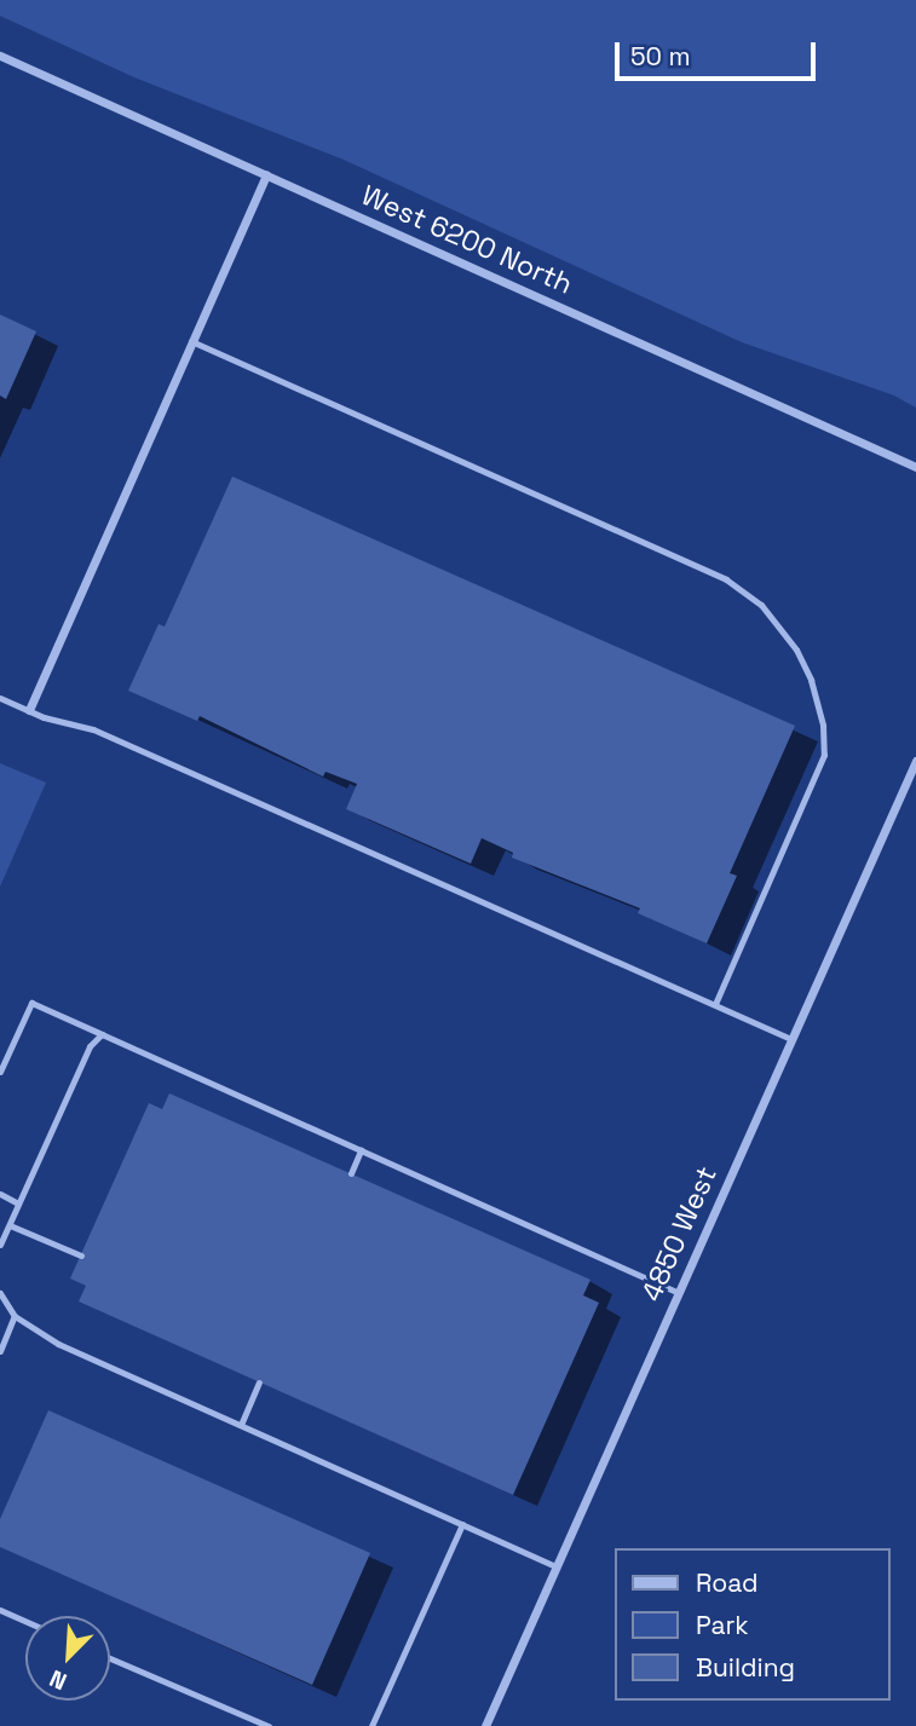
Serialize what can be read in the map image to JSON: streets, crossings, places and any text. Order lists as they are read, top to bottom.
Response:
{
  "streets": {
    "street": ["West 6200 North", "4850 West"]
  },
  "legend": ["Road", "Park", "Building"],
  "scale_bar": "50 m",
  "north": "bottom left"
}
